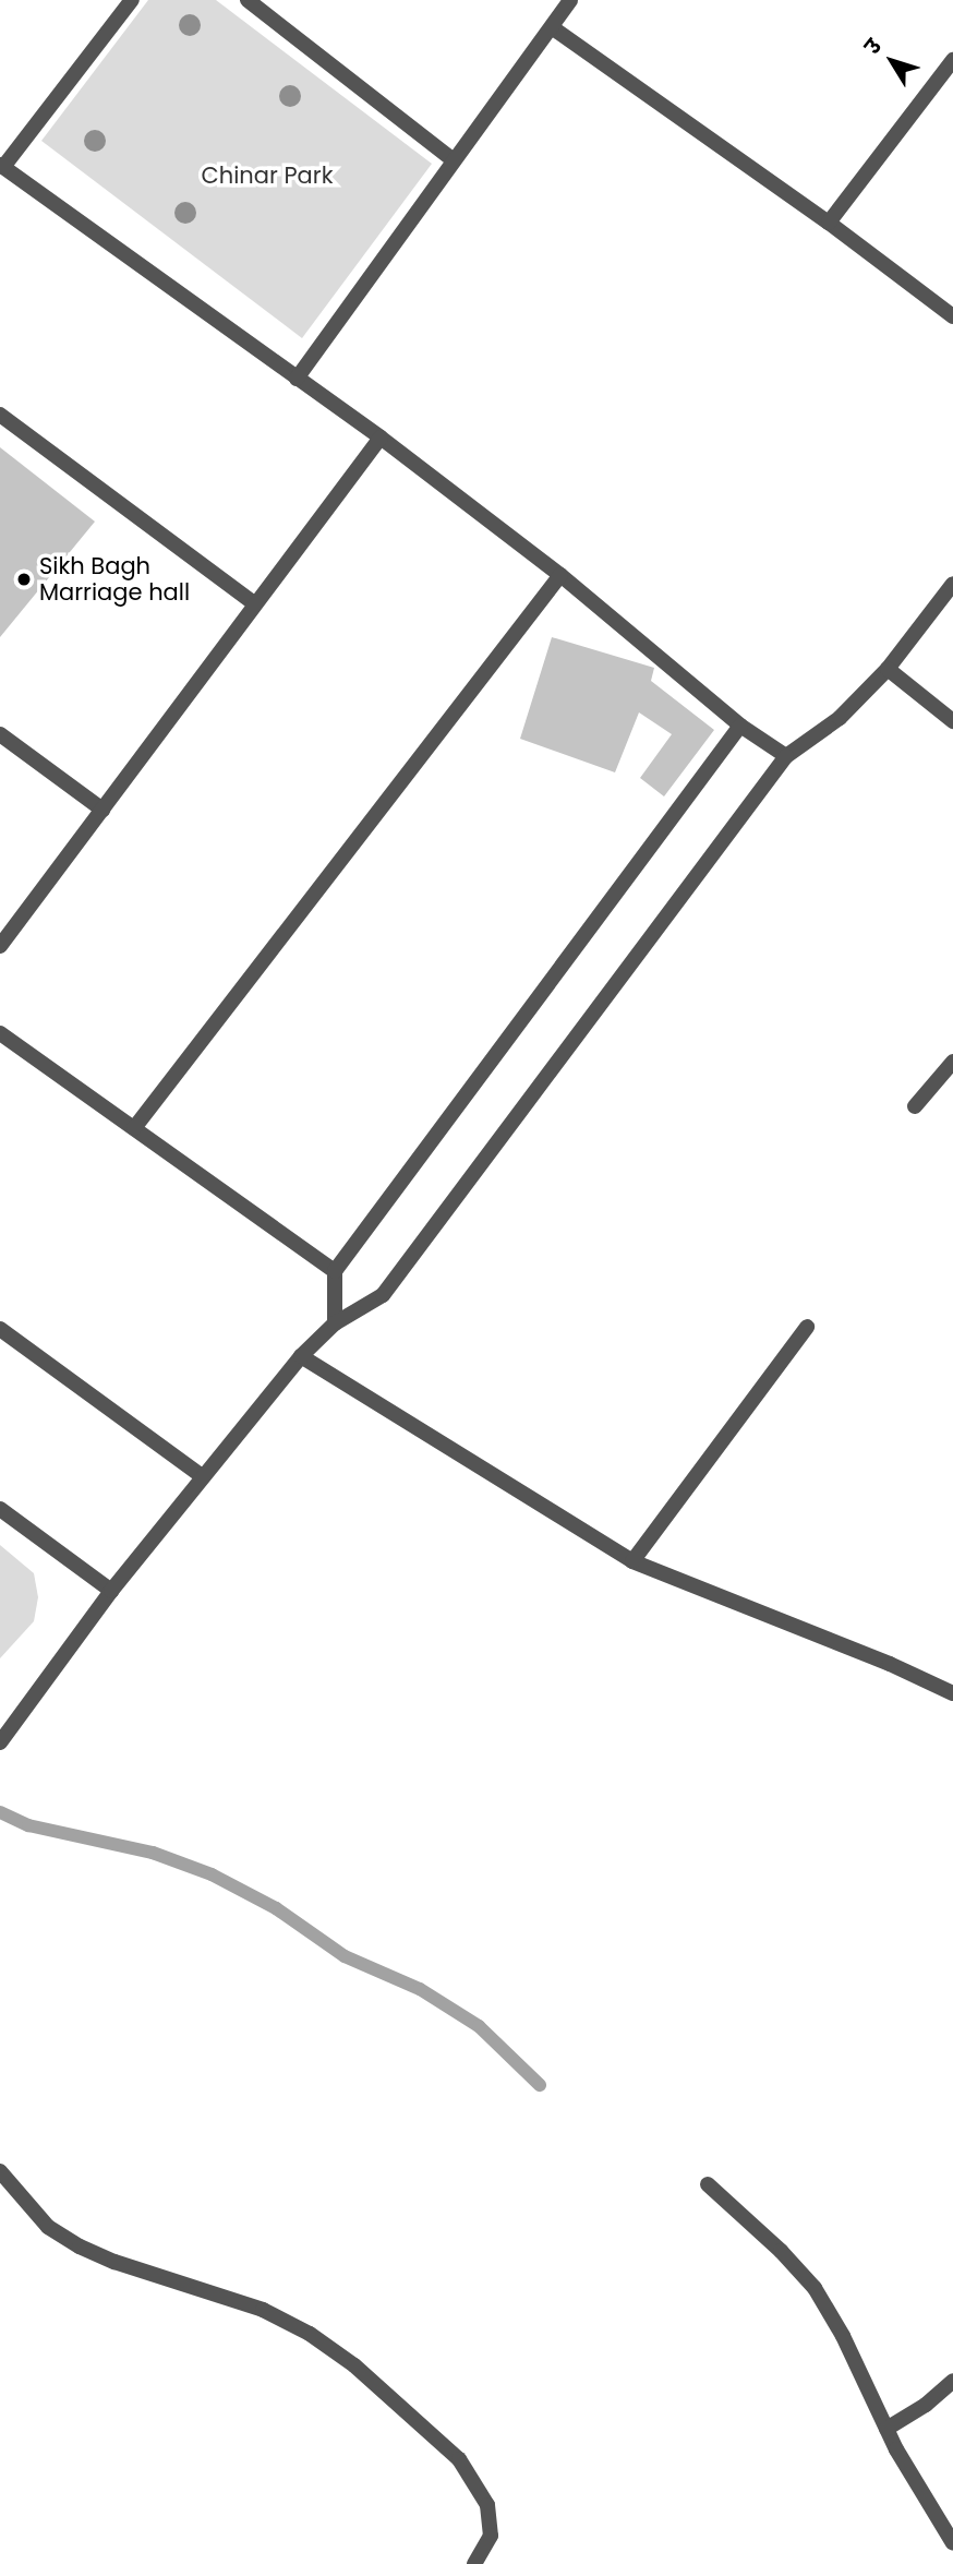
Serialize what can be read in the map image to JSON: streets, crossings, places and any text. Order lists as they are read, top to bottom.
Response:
{
  "parks": ["Chinar Park"],
  "places": ["Sikh Bagh Marriage hall"],
  "north": "top left"
}
